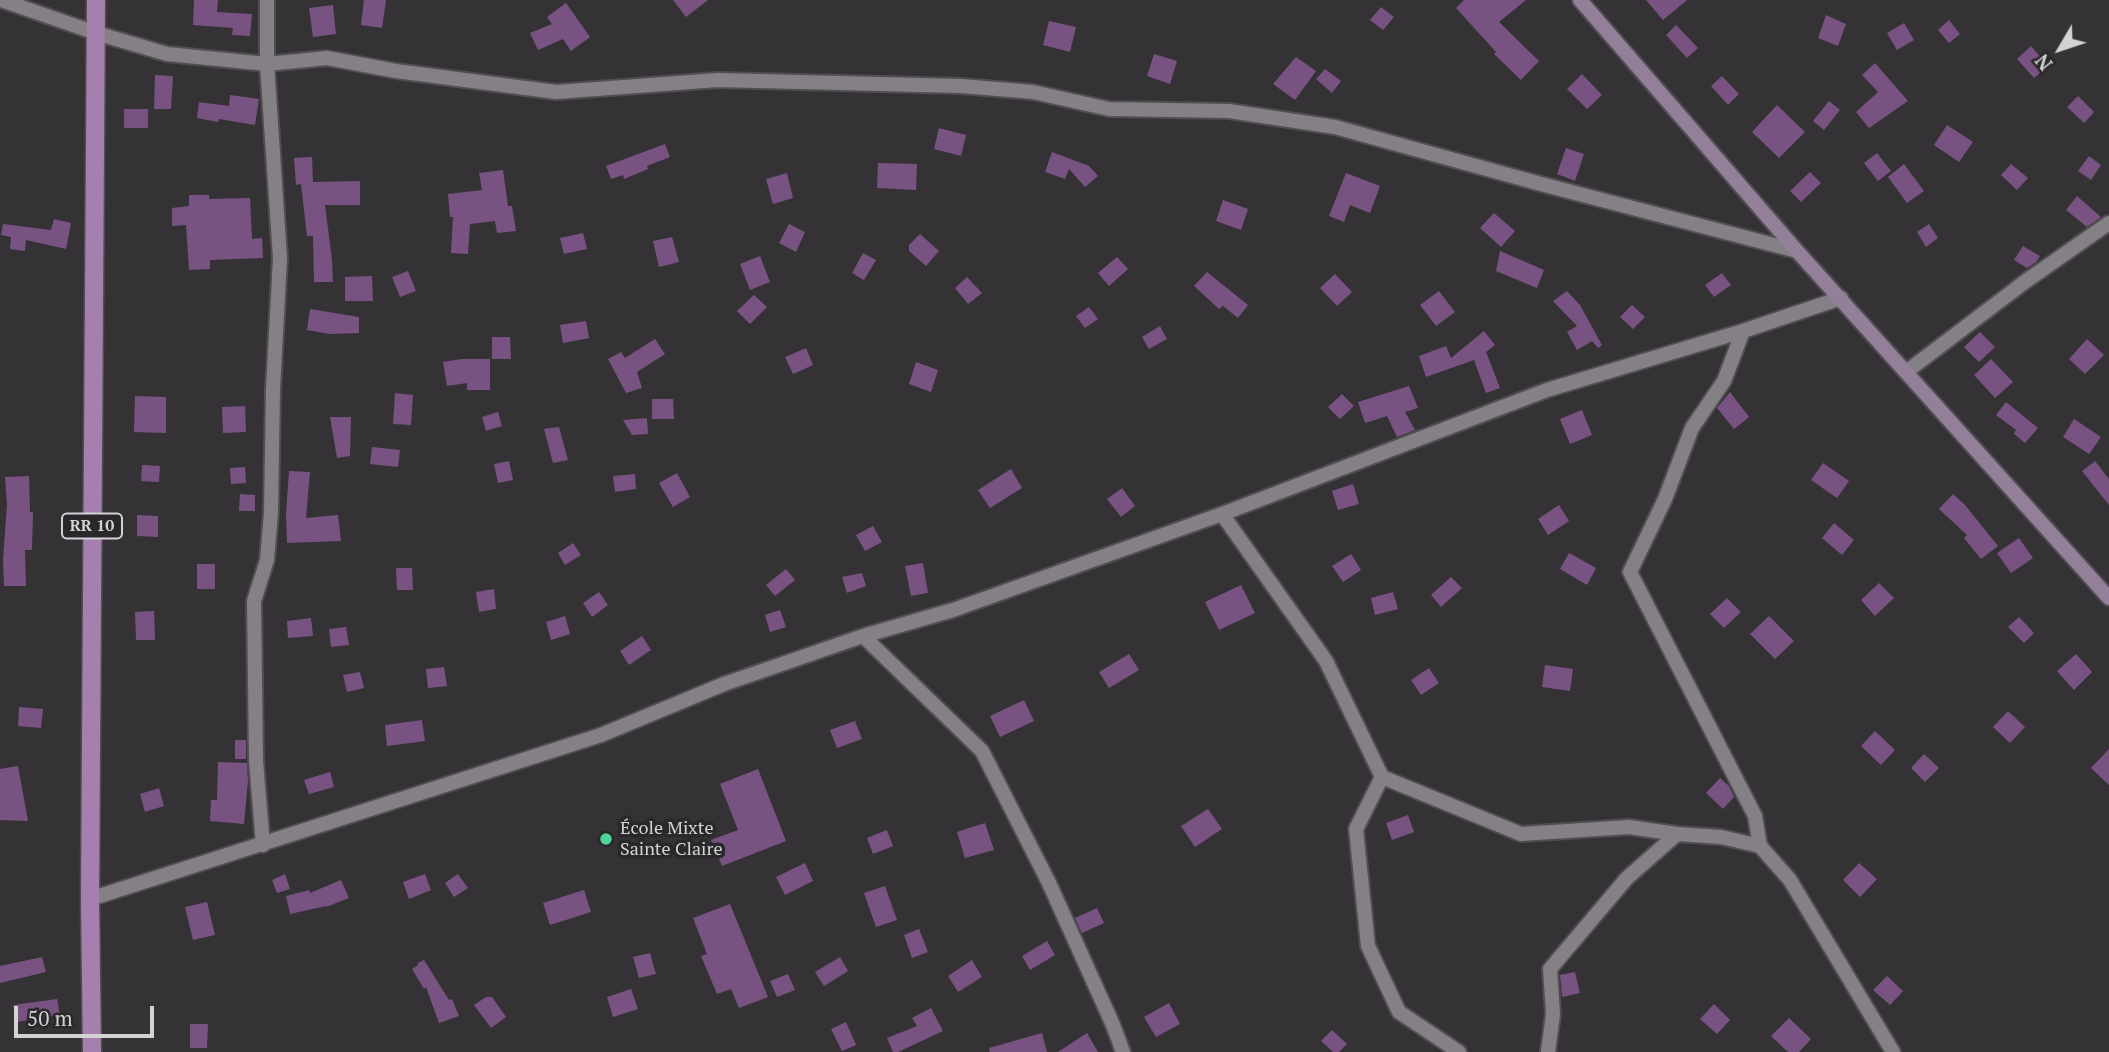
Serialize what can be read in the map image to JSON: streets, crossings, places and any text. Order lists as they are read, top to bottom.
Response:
{
  "streets": {
    "main road": ["RR 10"]
  },
  "places": ["École Mixte Sainte Claire"],
  "scale_bar": "50 m",
  "north": "bottom left"
}
